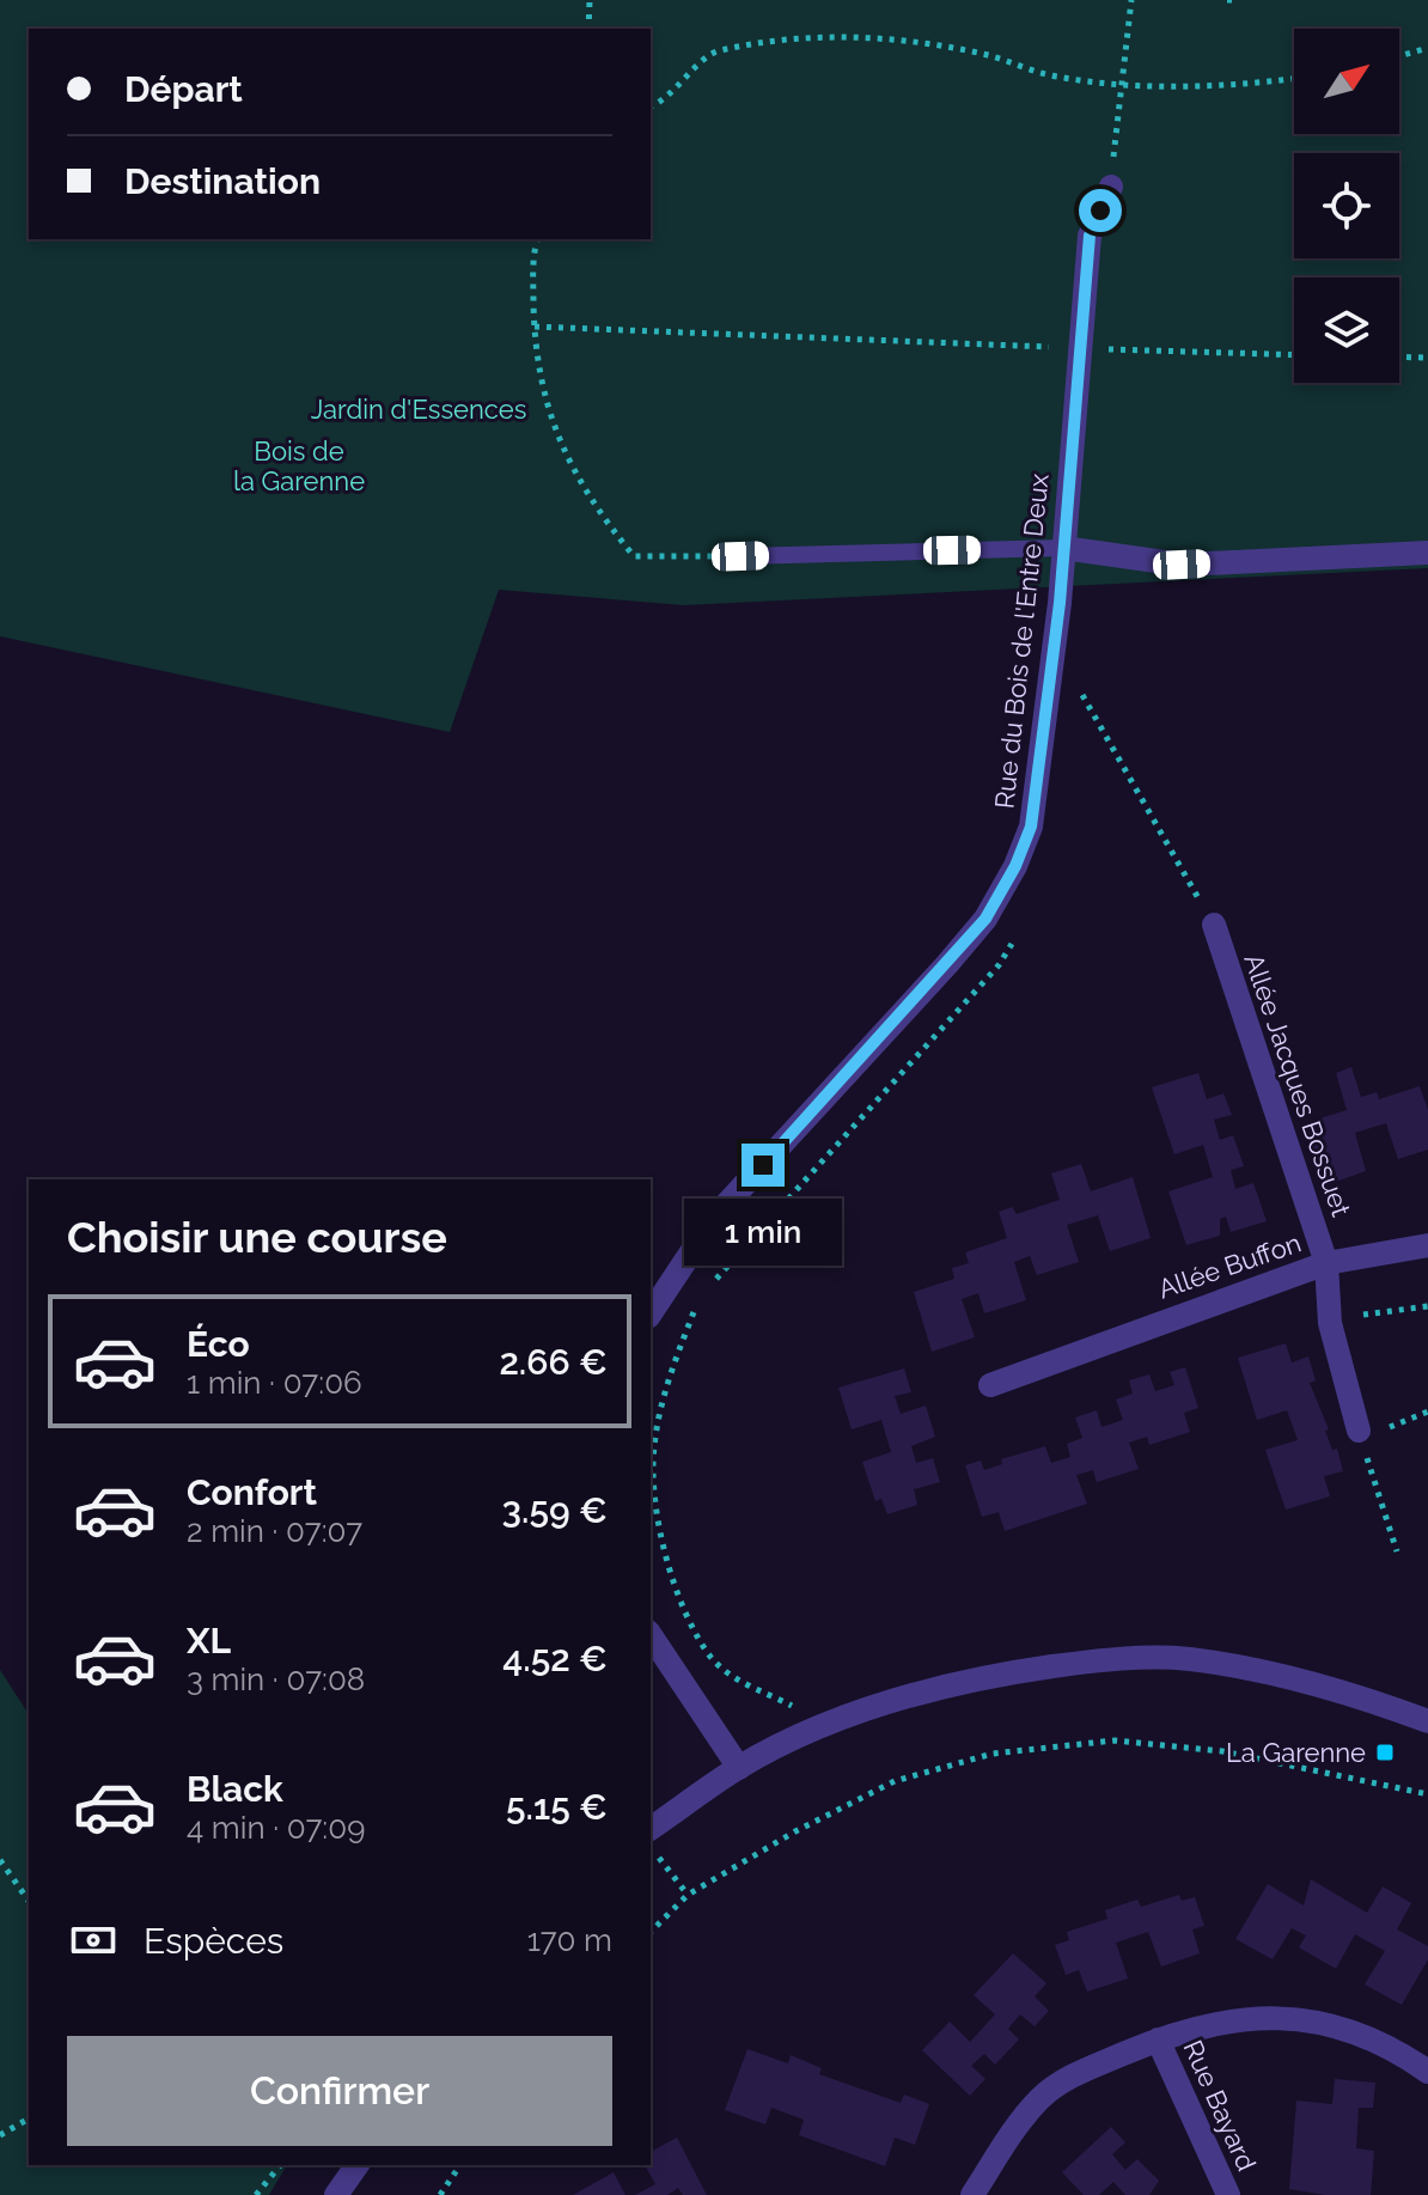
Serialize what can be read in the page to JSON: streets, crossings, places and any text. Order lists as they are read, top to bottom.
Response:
{
  "streets": {
    "street": [
      "Rue du Bois de l'Entre Deux",
      "Allée Jacques Bossuet",
      "Allée Buffon",
      "Rue Bayard"
    ]
  },
  "crossings": [
    ["Allée Jacques Bossuet", "Allée Buffon"]
  ],
  "parks": ["Jardin d'Essences", "Bois de la Garenne"],
  "places": {
    "transit": ["La Garenne"]
  },
  "north": "top right",
  "page": {
    "banner": ["Départ", "Destination"],
    "heading": "Choisir une course",
    "bubble": "1 min",
    "list": [
      {
        "name": "Éco",
        "note": "1 min · 07:06",
        "value": "2.66 €"
      },
      {
        "name": "Confort",
        "note": "2 min · 07:07",
        "value": "3.59 €"
      },
      {
        "name": "XL",
        "note": "3 min · 07:08",
        "value": "4.52 €"
      },
      {
        "name": "Black",
        "note": "4 min · 07:09",
        "value": "5.15 €"
      }
    ],
    "pay": ["Espèces", "170 m"],
    "buttons": "Confirmer"
  }
}
